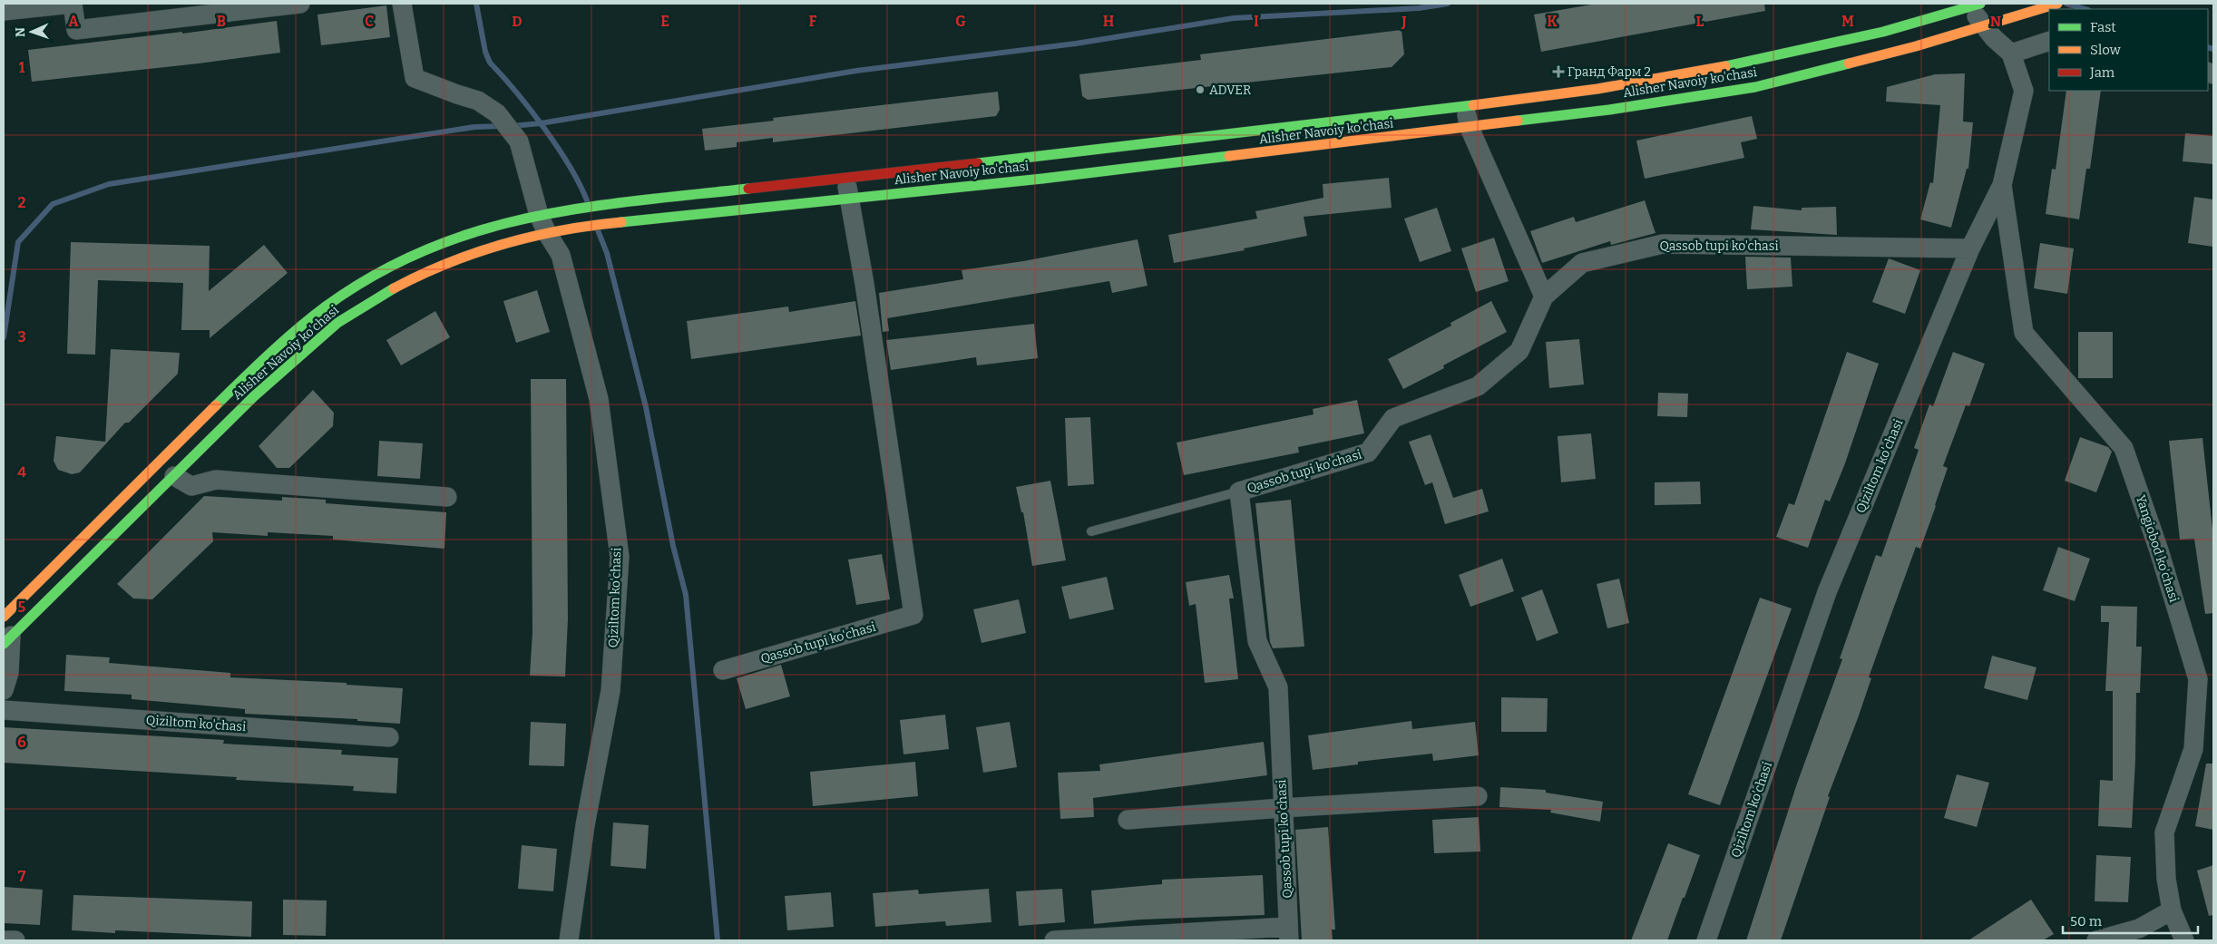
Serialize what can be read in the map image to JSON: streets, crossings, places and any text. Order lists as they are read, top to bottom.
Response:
{
  "streets": {
    "main road": ["Alisher Navoiy ko'chasi"],
    "street": ["Qassob tupi ko'chasi", "Qiziltom ko'chasi", "Yangiobod ko'chasi"]
  },
  "crossings": [
    ["Alisher Navoiy ko'chasi", "Qassob tupi ko'chasi"],
    ["Alisher Navoiy ko'chasi", "Qiziltom ko'chasi"],
    ["Qassob tupi ko'chasi", "Qiziltom ko'chasi"],
    ["Qiziltom ko'chasi", "Yangiobod ko'chasi"]
  ],
  "places": {
    "health": ["Гранд Фарм 2"],
    "other": ["ADVER"]
  },
  "legend": ["Fast", "Slow", "Jam"],
  "scale_bar": "50 m",
  "north": "left",
  "grid": {
    "columns": [
      "A",
      "B",
      "C",
      "D",
      "E",
      "F",
      "G",
      "H",
      "I",
      "J",
      "K",
      "L",
      "M",
      "N"
    ],
    "rows": [
      "1",
      "2",
      "3",
      "4",
      "5",
      "6",
      "7"
    ]
  }
}
